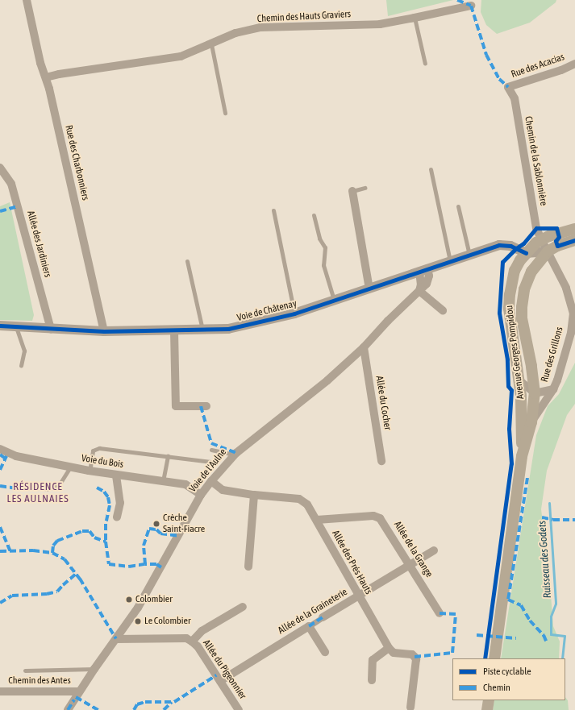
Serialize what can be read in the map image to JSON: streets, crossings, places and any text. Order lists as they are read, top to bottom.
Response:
{
  "streets": {
    "main road": ["Avenue Georges Pompidou"],
    "street": [
      "Chemin des Hauts Graviers",
      "Rue des Acacias",
      "Chemin de la Sablonnière",
      "Rue des Charbonniers",
      "Allée des Jardiniers",
      "Voie de Châtenay",
      "Rue des Grillons",
      "Allée du Cocher",
      "Voie du Bois",
      "Voie de l'Aulne",
      "Allée de la Grange",
      "Allée des Prés Hauts",
      "Allée de la Graineterie",
      "Allée du Pigeonnier",
      "Chemin des Antes"
    ]
  },
  "crossings": [
    ["Chemin des Hauts Graviers", "Rue des Charbonniers"],
    ["Rue des Acacias", "Chemin de la Sablonnière"],
    ["Chemin de la Sablonnière", "Voie de Châtenay"],
    ["Chemin de la Sablonnière", "Avenue Georges Pompidou"],
    ["Chemin de la Sablonnière", "Rue des Grillons"],
    ["Rue des Charbonniers", "Voie de Châtenay"],
    ["Allée des Jardiniers", "Voie de Châtenay"],
    ["Voie de Châtenay", "Avenue Georges Pompidou"],
    ["Voie de Châtenay", "Rue des Grillons"],
    ["Voie de Châtenay", "Voie de l'Aulne"],
    ["Avenue Georges Pompidou", "Rue des Grillons"],
    ["Allée du Cocher", "Voie de l'Aulne"],
    ["Voie du Bois", "Voie de l'Aulne"],
    ["Voie de l'Aulne", "Allée des Prés Hauts"],
    ["Voie de l'Aulne", "Allée du Pigeonnier"],
    ["Voie de l'Aulne", "Chemin des Antes"],
    ["Allée de la Grange", "Allée des Prés Hauts"],
    ["Allée de la Grange", "Allée de la Graineterie"],
    ["Allée des Prés Hauts", "Allée de la Graineterie"],
    ["Allée de la Graineterie", "Allée du Pigeonnier"]
  ],
  "districts": ["RÉSIDENCE LES AULNAIES"],
  "water": ["Ruisseau des Godets"],
  "places": ["Crèche Saint-Fiacre", "Colombier", "Le Colombier"],
  "legend": ["Piste cyclable", "Chemin"]
}
